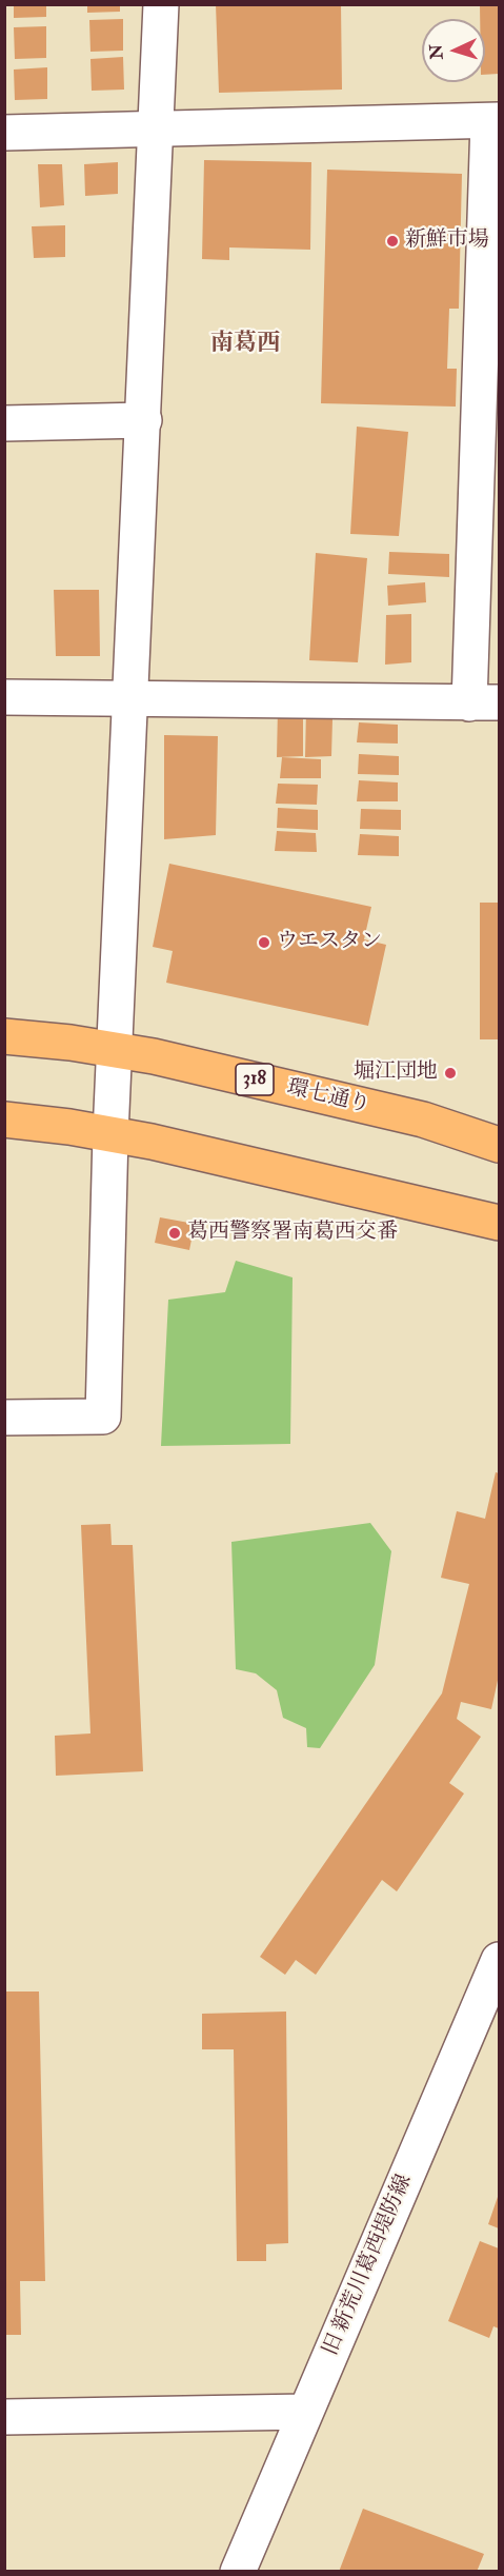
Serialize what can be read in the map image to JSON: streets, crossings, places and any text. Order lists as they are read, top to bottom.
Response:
{
  "streets": {
    "main road": ["318", "環七通り"],
    "street": ["旧 新荒川葛西堤防線"]
  },
  "districts": ["南葛西"],
  "places": [
    "新鮮市場",
    "ウエスタン",
    "堀江団地",
    "葛西警察署南葛西交番"
  ],
  "north": "left"
}
